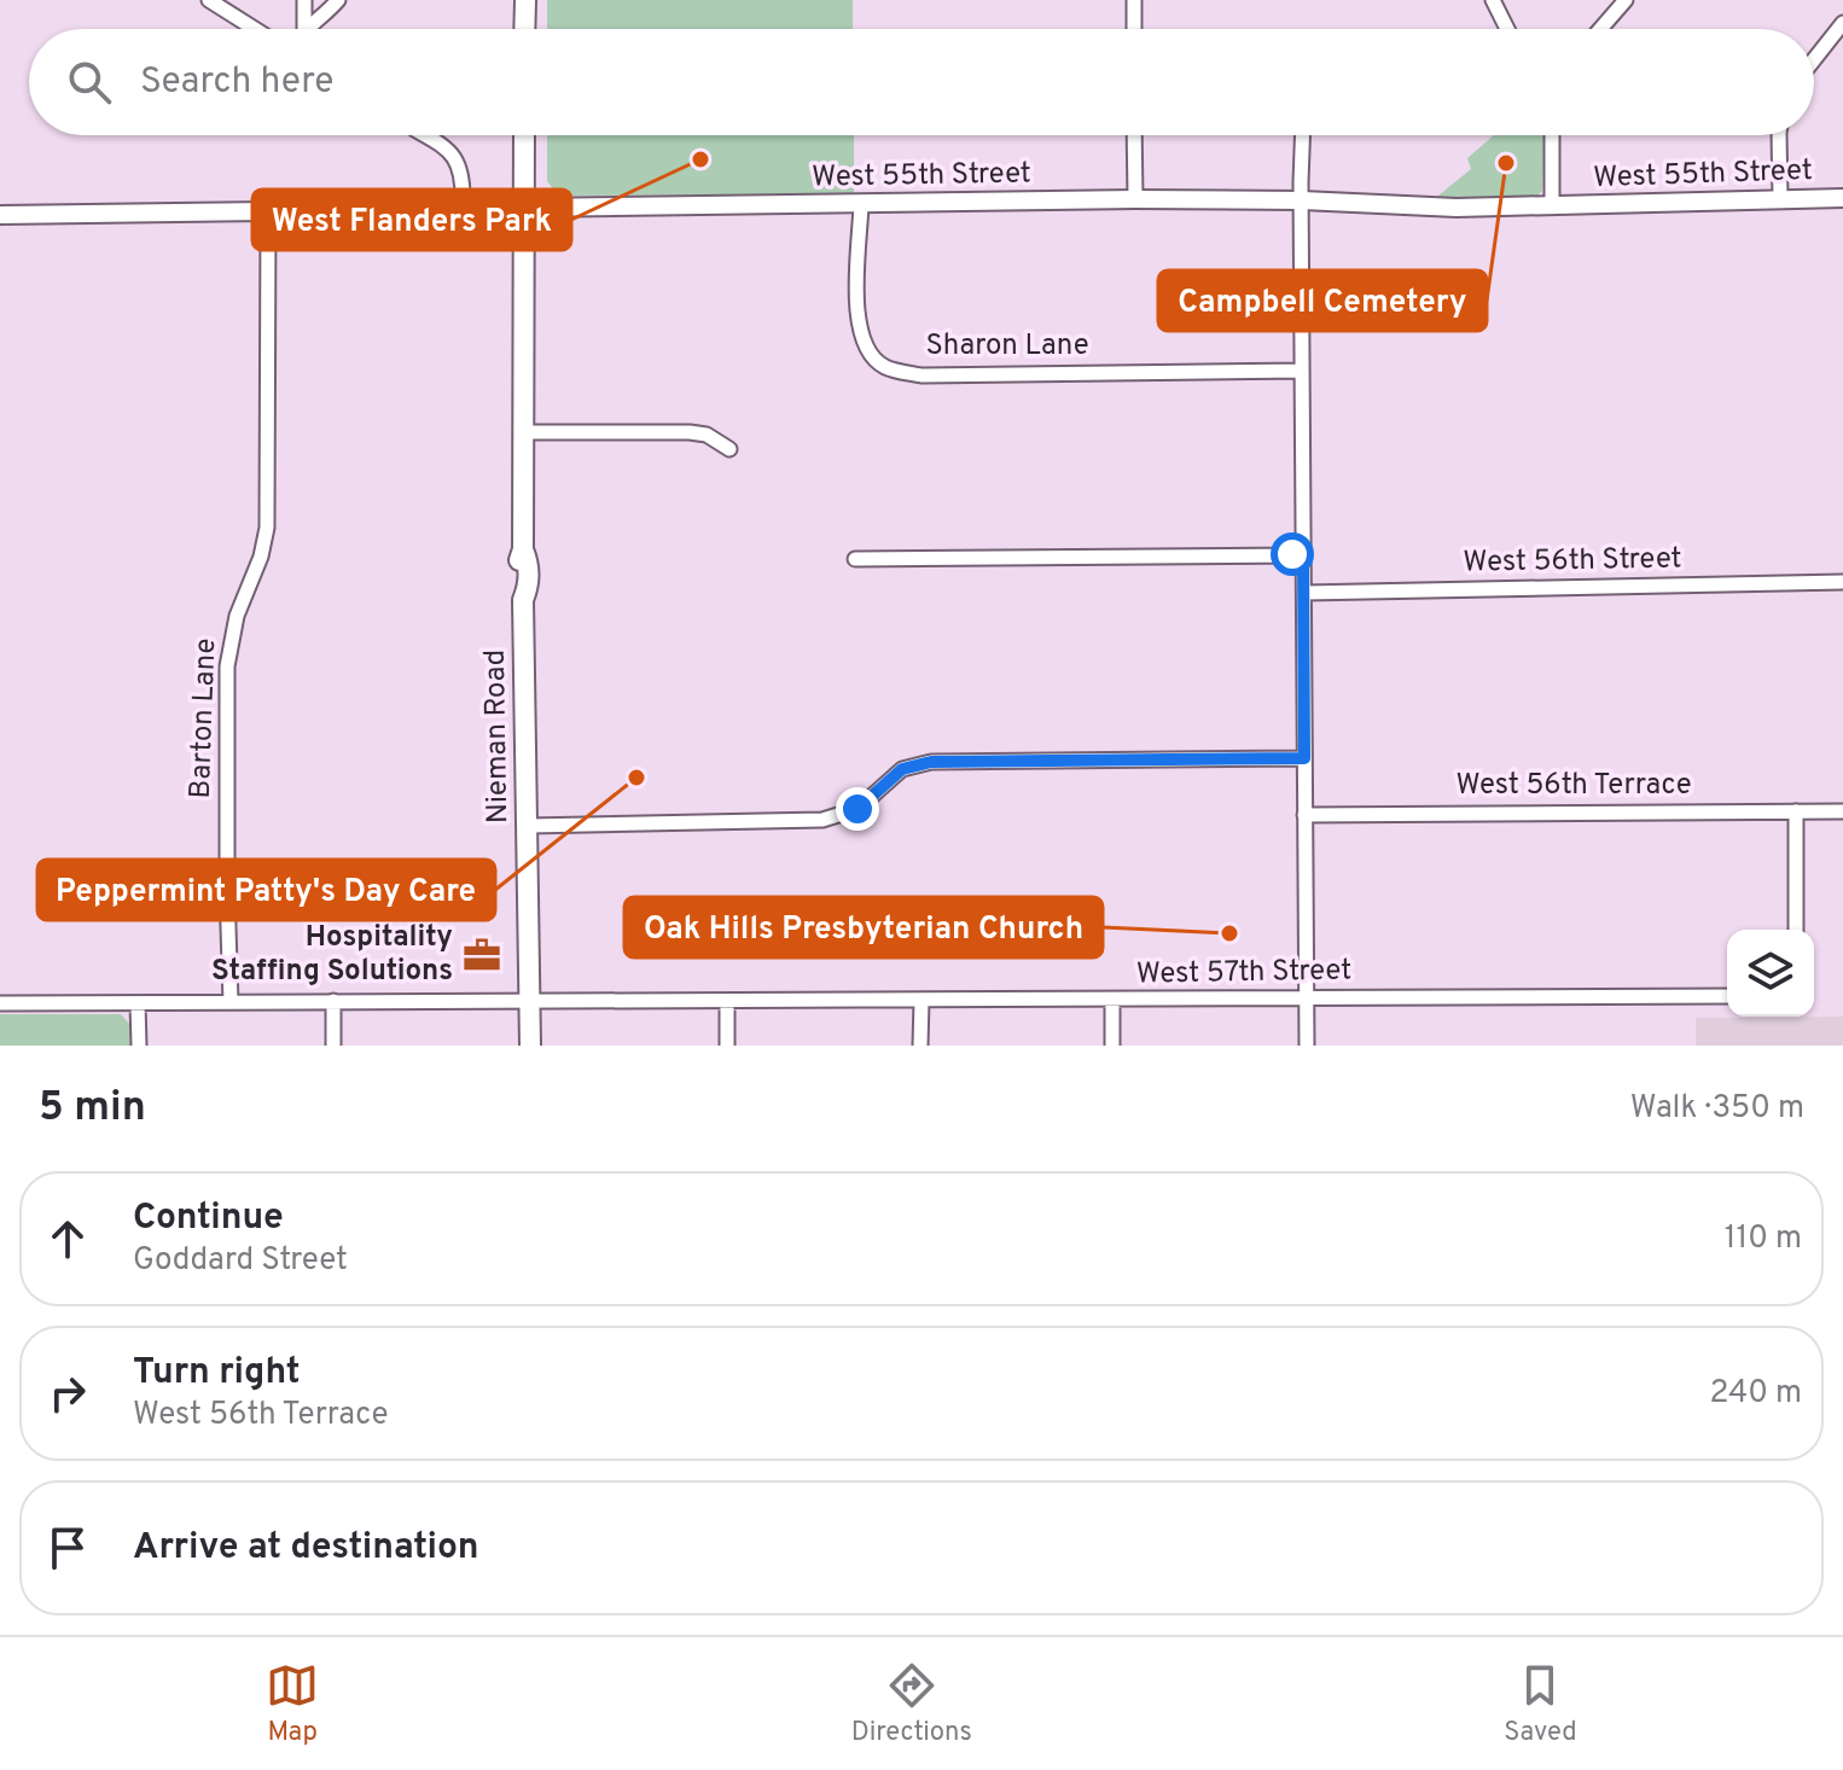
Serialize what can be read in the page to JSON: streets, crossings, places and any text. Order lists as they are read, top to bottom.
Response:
{
  "streets": {
    "main road": ["Nieman Road"],
    "street": [
      "West 55th Street",
      "Sharon Lane",
      "West 56th Street",
      "Barton Lane",
      "West 56th Terrace",
      "West 57th Street"
    ]
  },
  "crossings": [
    ["West 55th Street", "Sharon Lane"],
    ["West 55th Street", "Barton Lane"],
    ["West 55th Street", "Nieman Road"],
    ["Barton Lane", "West 57th Street"],
    ["Nieman Road", "West 57th Street"]
  ],
  "places": {
    "other": [
      "West Flanders Park",
      "Campbell Cemetery",
      "Peppermint Patty's Day Care",
      "Oak Hills Presbyterian Church"
    ],
    "office": ["Hospitality Staffing Solutions"]
  },
  "page": {
    "search": "Search here",
    "heading": ["5 min", "Walk · 350 m"],
    "list": [
      ["Continue", "Goddard Street", "110 m"],
      ["Turn right", "West 56th Terrace", "240 m"],
      "Arrive at destination"
    ],
    "nav": ["Map", "Directions", "Saved"]
  }
}
